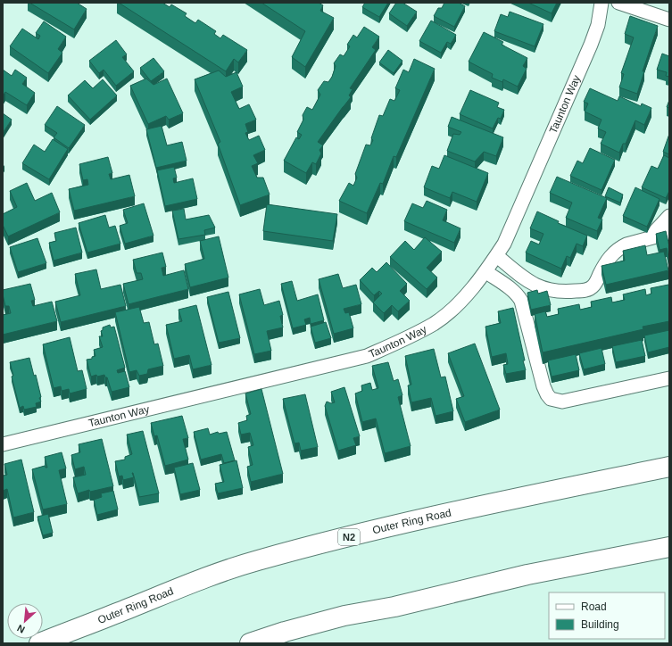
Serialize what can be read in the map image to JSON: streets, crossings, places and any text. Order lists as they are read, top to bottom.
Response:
{
  "streets": {
    "highway": ["Outer Ring Road", "N2"],
    "street": ["Taunton Way"]
  },
  "legend": ["Road", "Building"],
  "north": "bottom left"
}
